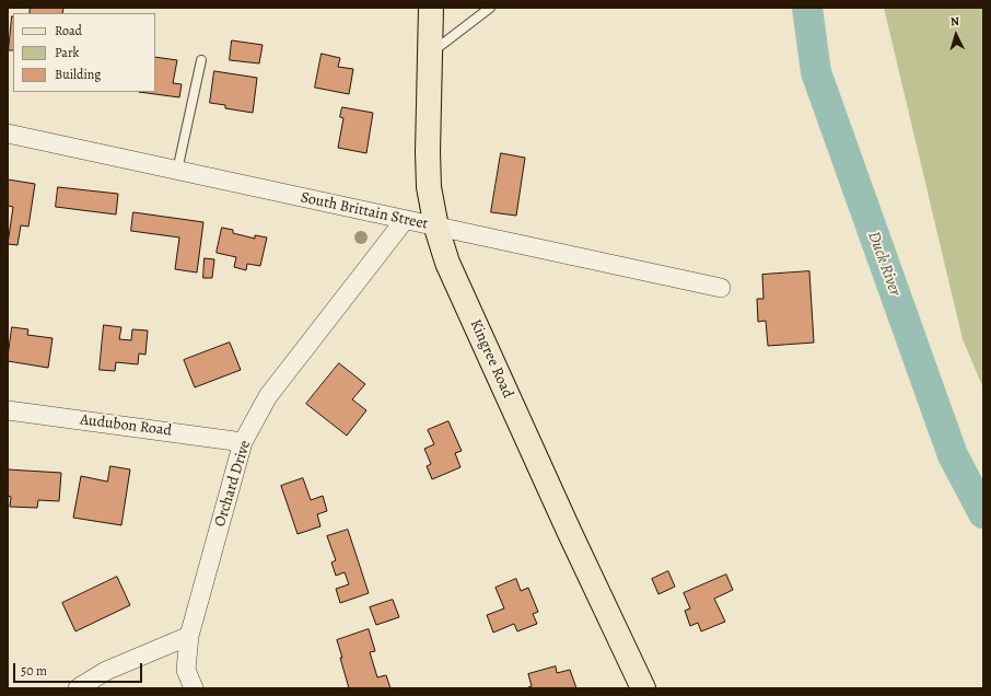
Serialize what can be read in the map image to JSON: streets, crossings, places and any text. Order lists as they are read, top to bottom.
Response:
{
  "streets": {
    "main road": ["Kingree Road"],
    "street": ["South Brittain Street", "Audubon Road", "Orchard Drive"]
  },
  "crossings": [
    ["South Brittain Street", "Kingree Road"],
    ["South Brittain Street", "Orchard Drive"],
    ["Audubon Road", "Orchard Drive"]
  ],
  "water": ["Duck River"],
  "legend": ["Road", "Park", "Building"],
  "scale_bar": "50 m",
  "north": "top"
}
